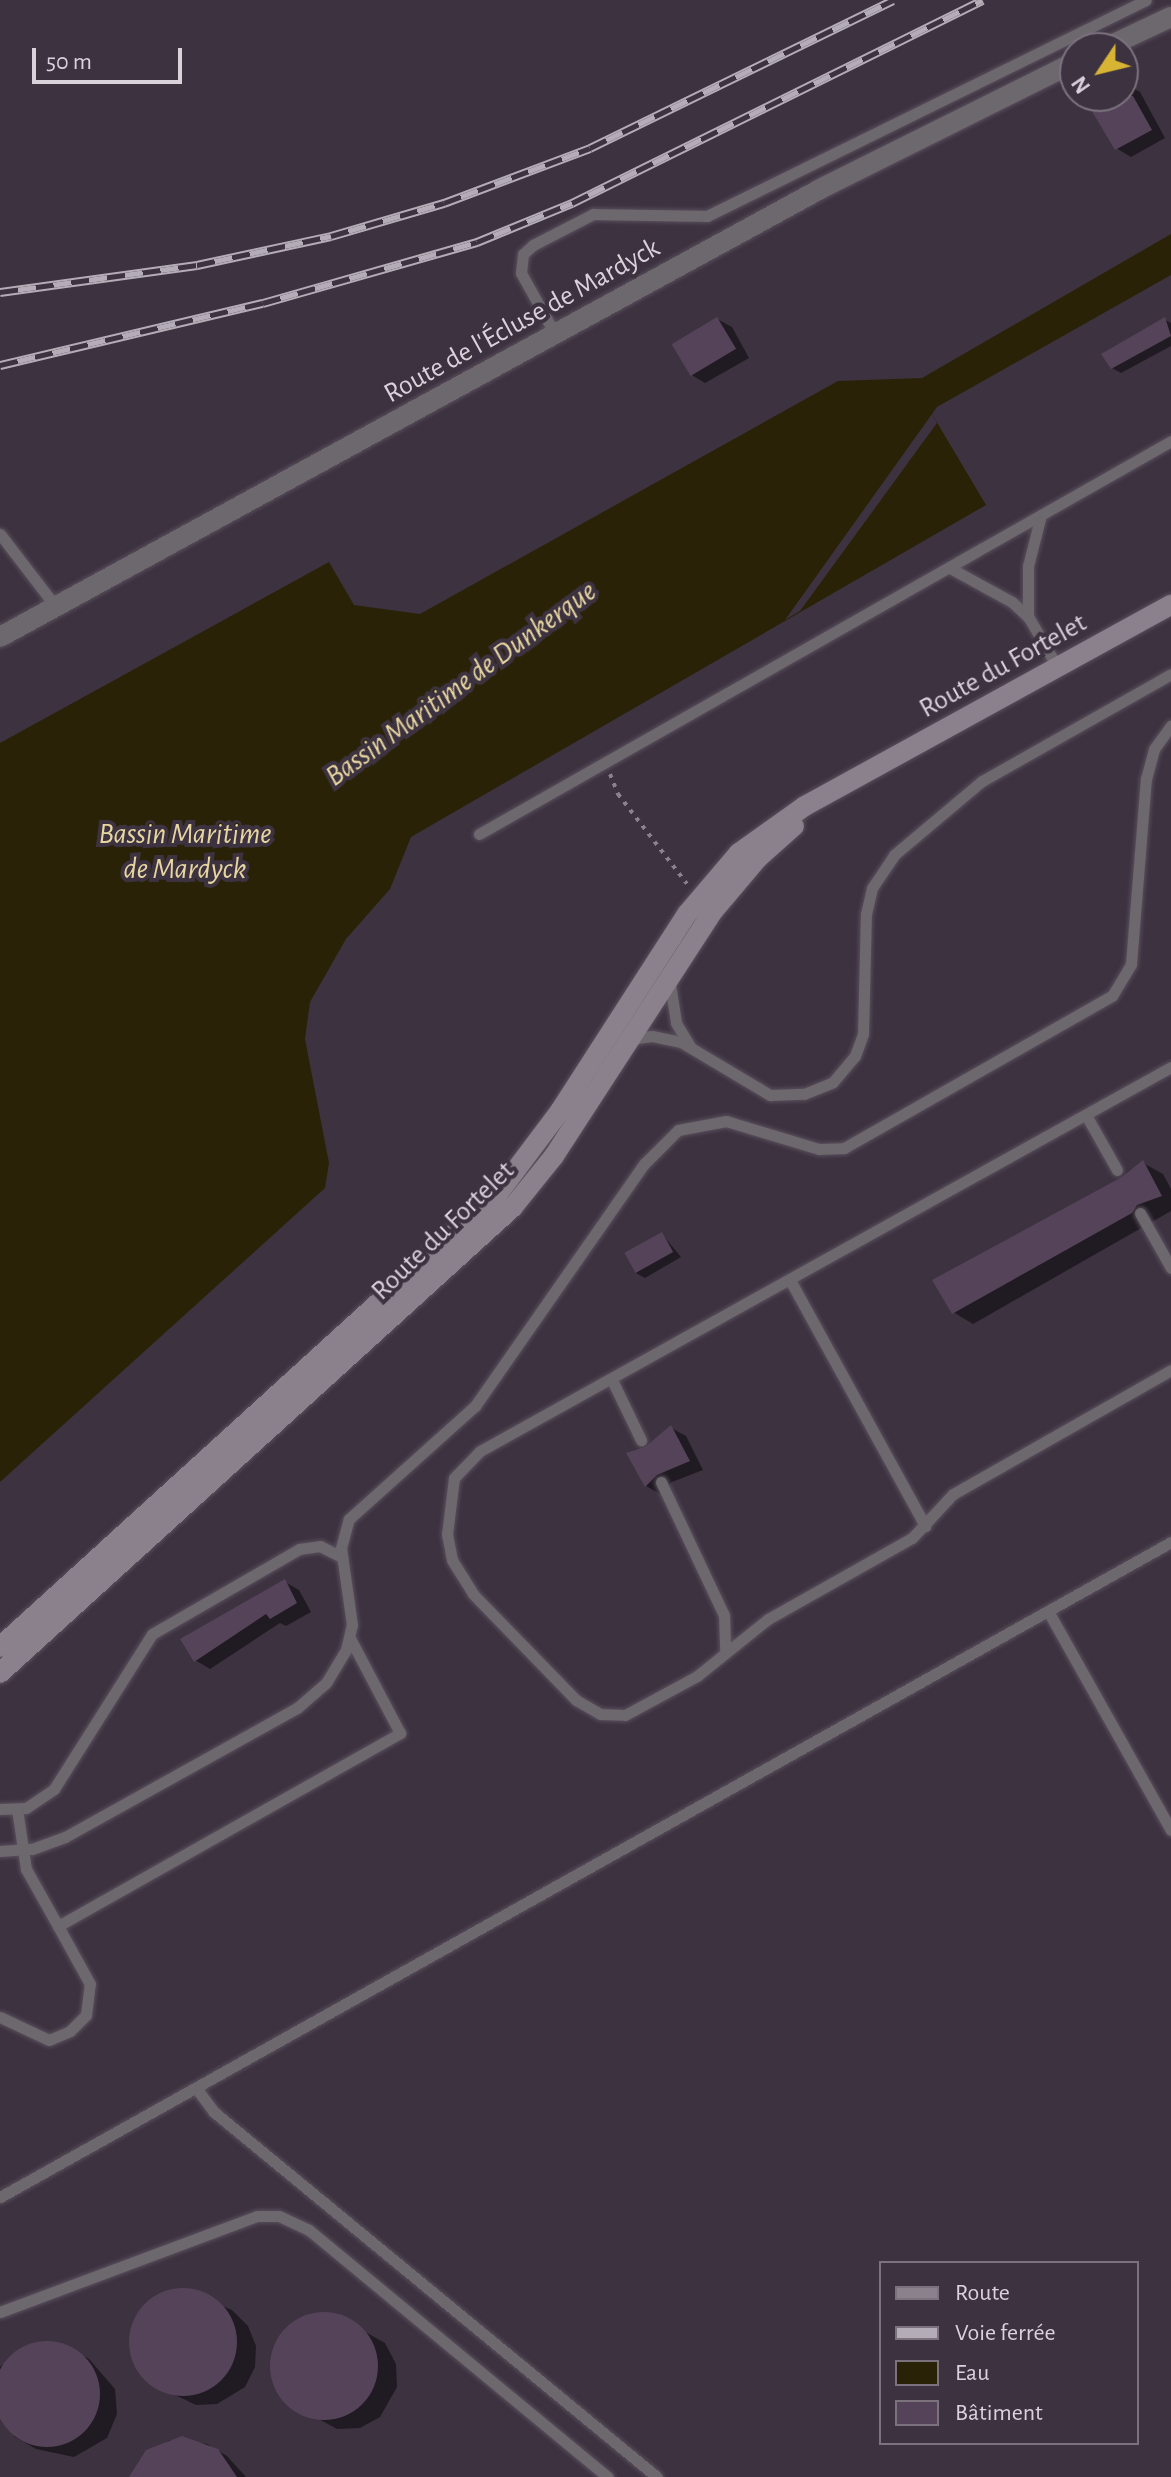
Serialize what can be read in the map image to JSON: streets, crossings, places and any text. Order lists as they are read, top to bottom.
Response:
{
  "streets": {
    "main road": ["Route du Fortelet"],
    "street": ["Route de l'Écluse de Mardyck"]
  },
  "water": ["Bassin Maritime de Dunkerque", "Bassin Maritime de Mardyck"],
  "legend": [
    "Route",
    "Voie ferrée",
    "Eau",
    "Bâtiment"
  ],
  "scale_bar": "50 m",
  "north": "bottom left"
}
